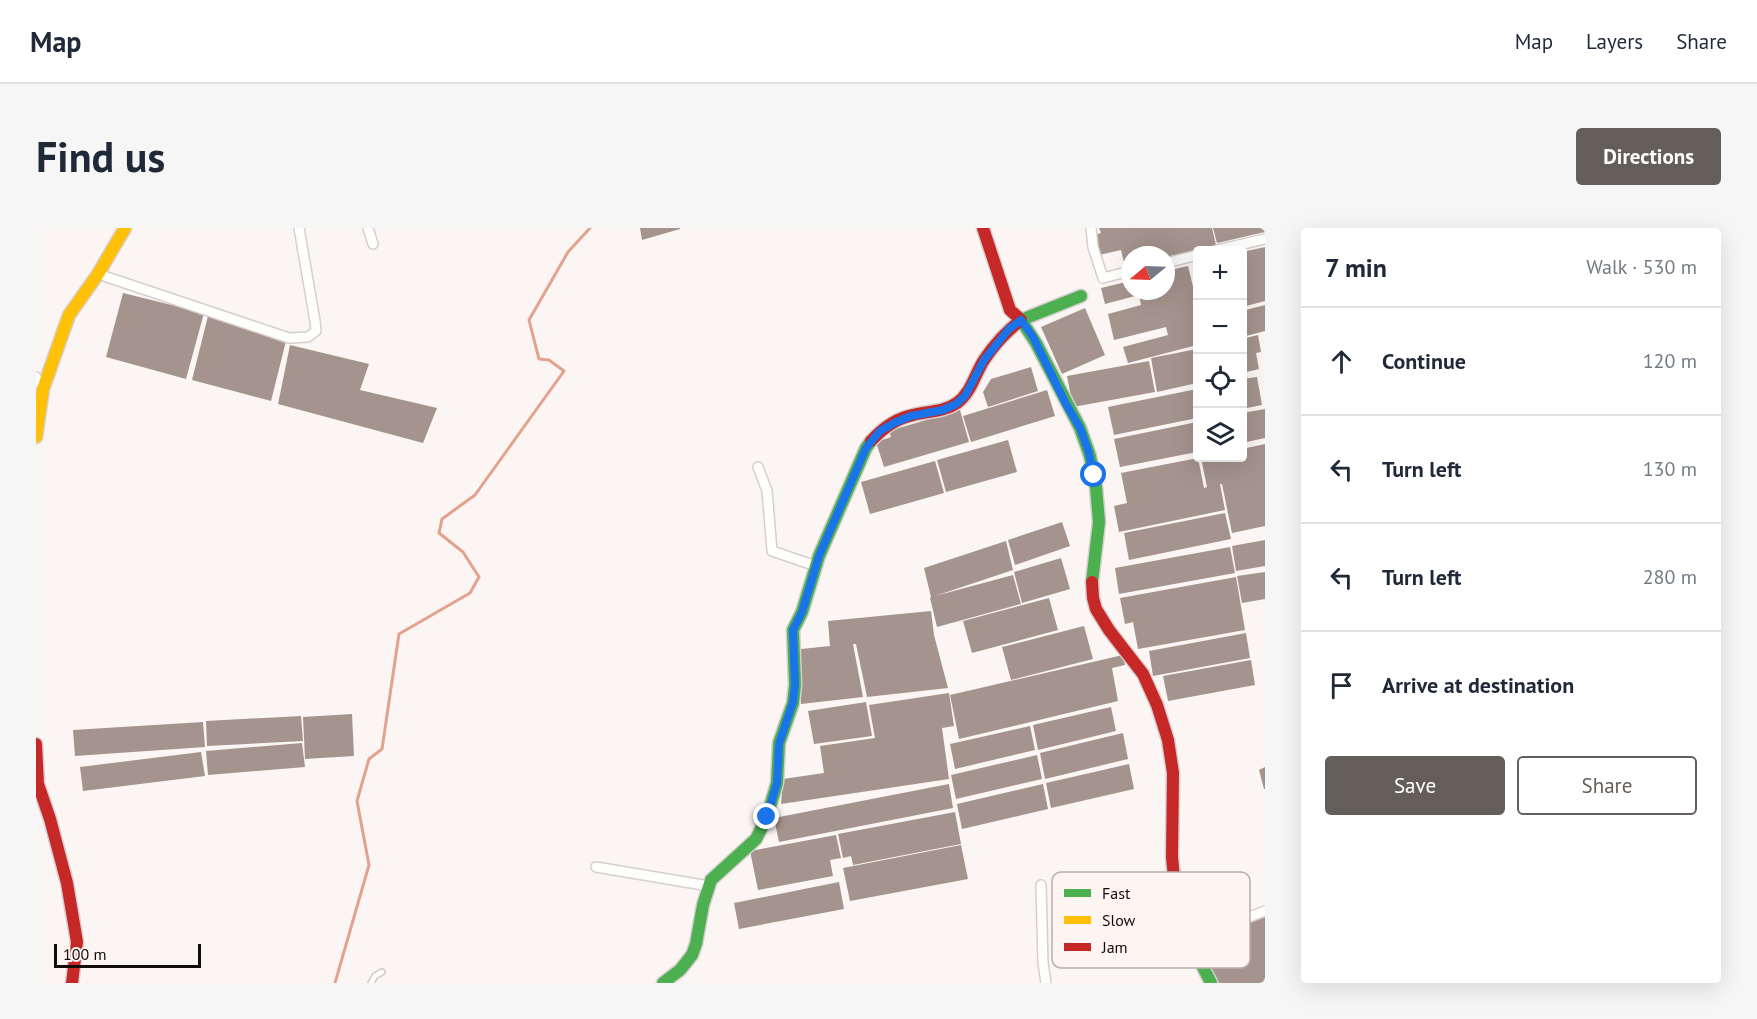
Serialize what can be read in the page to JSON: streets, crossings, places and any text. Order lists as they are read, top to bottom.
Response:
{
  "legend": ["Fast", "Slow", "Jam"],
  "scale_bar": "100 m",
  "north": "left",
  "page": {
    "header": "Map",
    "nav": ["Map", "Layers", "Share"],
    "buttons": [
      "Directions",
      ["Save", "Share"]
    ],
    "title": "Find us",
    "heading": ["7 min", "Walk · 530 m"],
    "map_buttons": ["+", "−"],
    "list": [
      ["Continue", "120 m"],
      ["Turn left", "130 m"],
      ["Turn left", "280 m"],
      "Arrive at destination"
    ],
    "scale": "100 m"
  }
}
